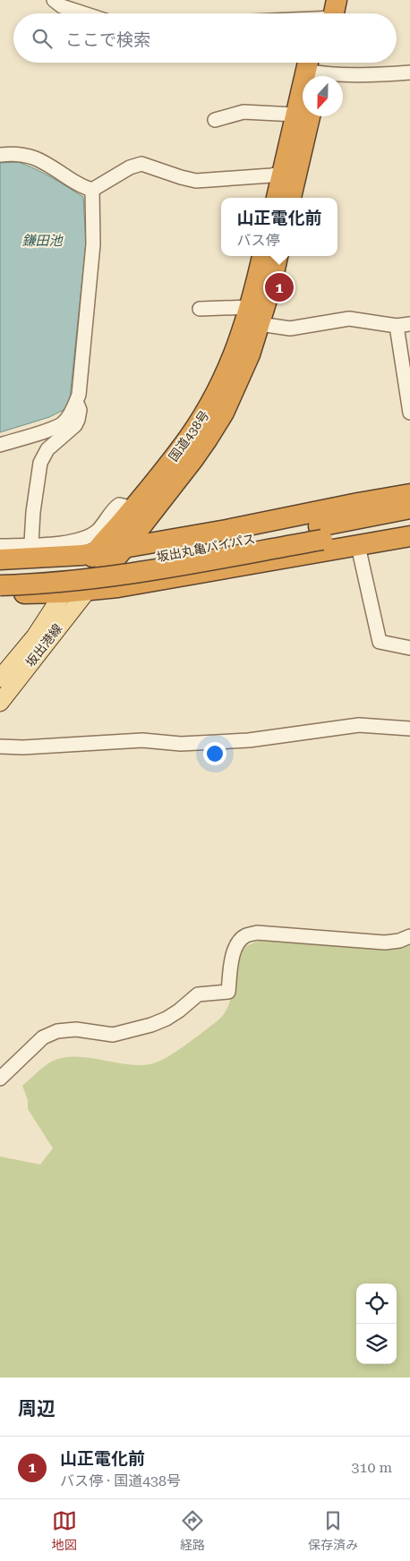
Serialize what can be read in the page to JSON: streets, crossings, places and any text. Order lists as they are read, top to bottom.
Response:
{
  "streets": {
    "highway": ["国道438号", "坂出丸亀バイパス"],
    "main road": ["坂出港線"]
  },
  "crossings": [
    ["国道438号", "坂出港線"]
  ],
  "water": ["鎌田池"],
  "north": "bottom",
  "page": {
    "search": "ここで検索",
    "popup": ["山正電化前", "バス停"],
    "pins": "1",
    "heading": "周辺",
    "list": [
      {
        "mark": "1",
        "name": "山正電化前",
        "note": "バス停 · 国道438号",
        "value": "310 m"
      }
    ],
    "nav": ["地図", "経路", "保存済み"]
  }
}
